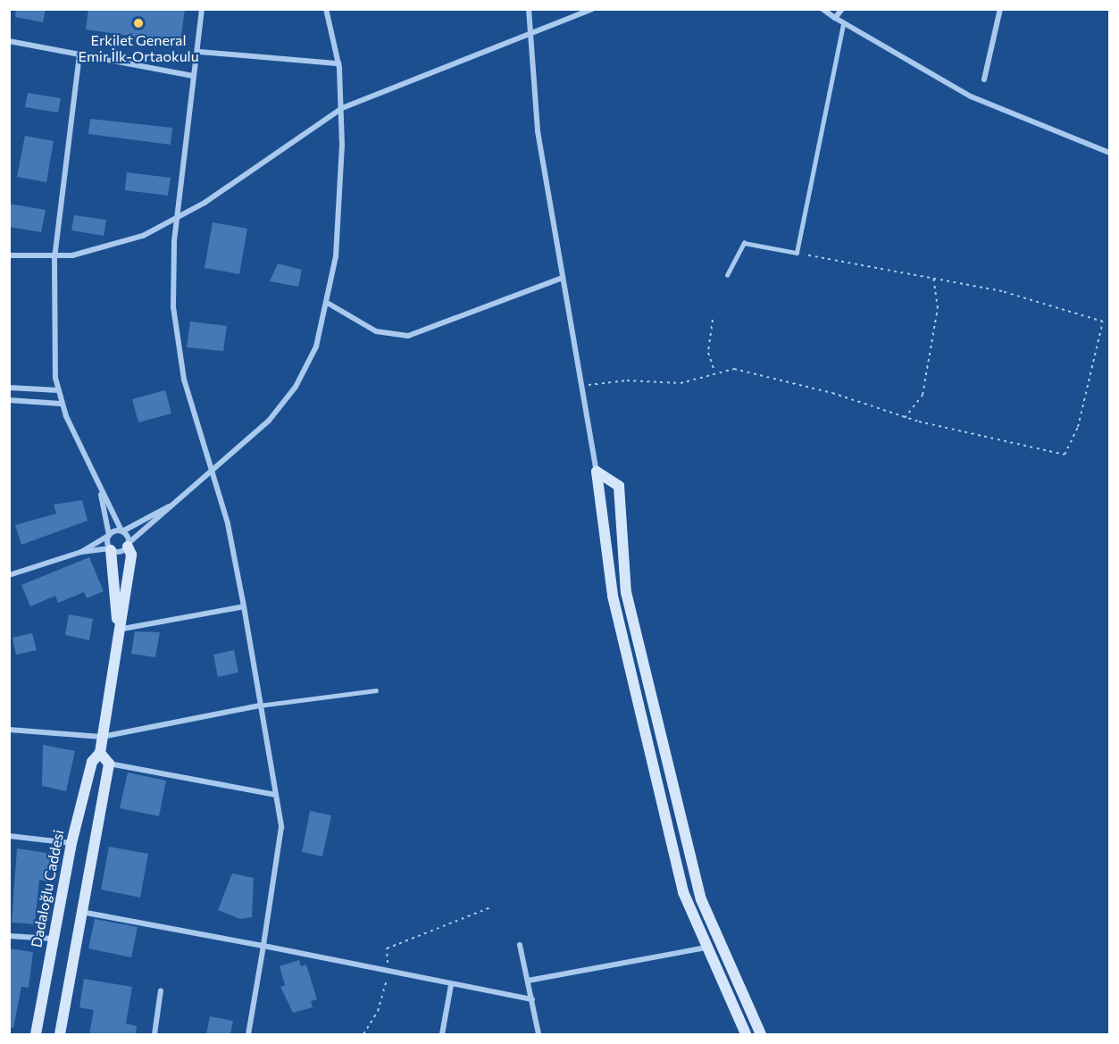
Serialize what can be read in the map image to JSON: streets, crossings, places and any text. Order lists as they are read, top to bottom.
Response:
{
  "streets": {
    "street": ["Dadaloğlu Caddesi"]
  },
  "places": ["Erkilet General Emir İlk-Ortaokulu"]
}
